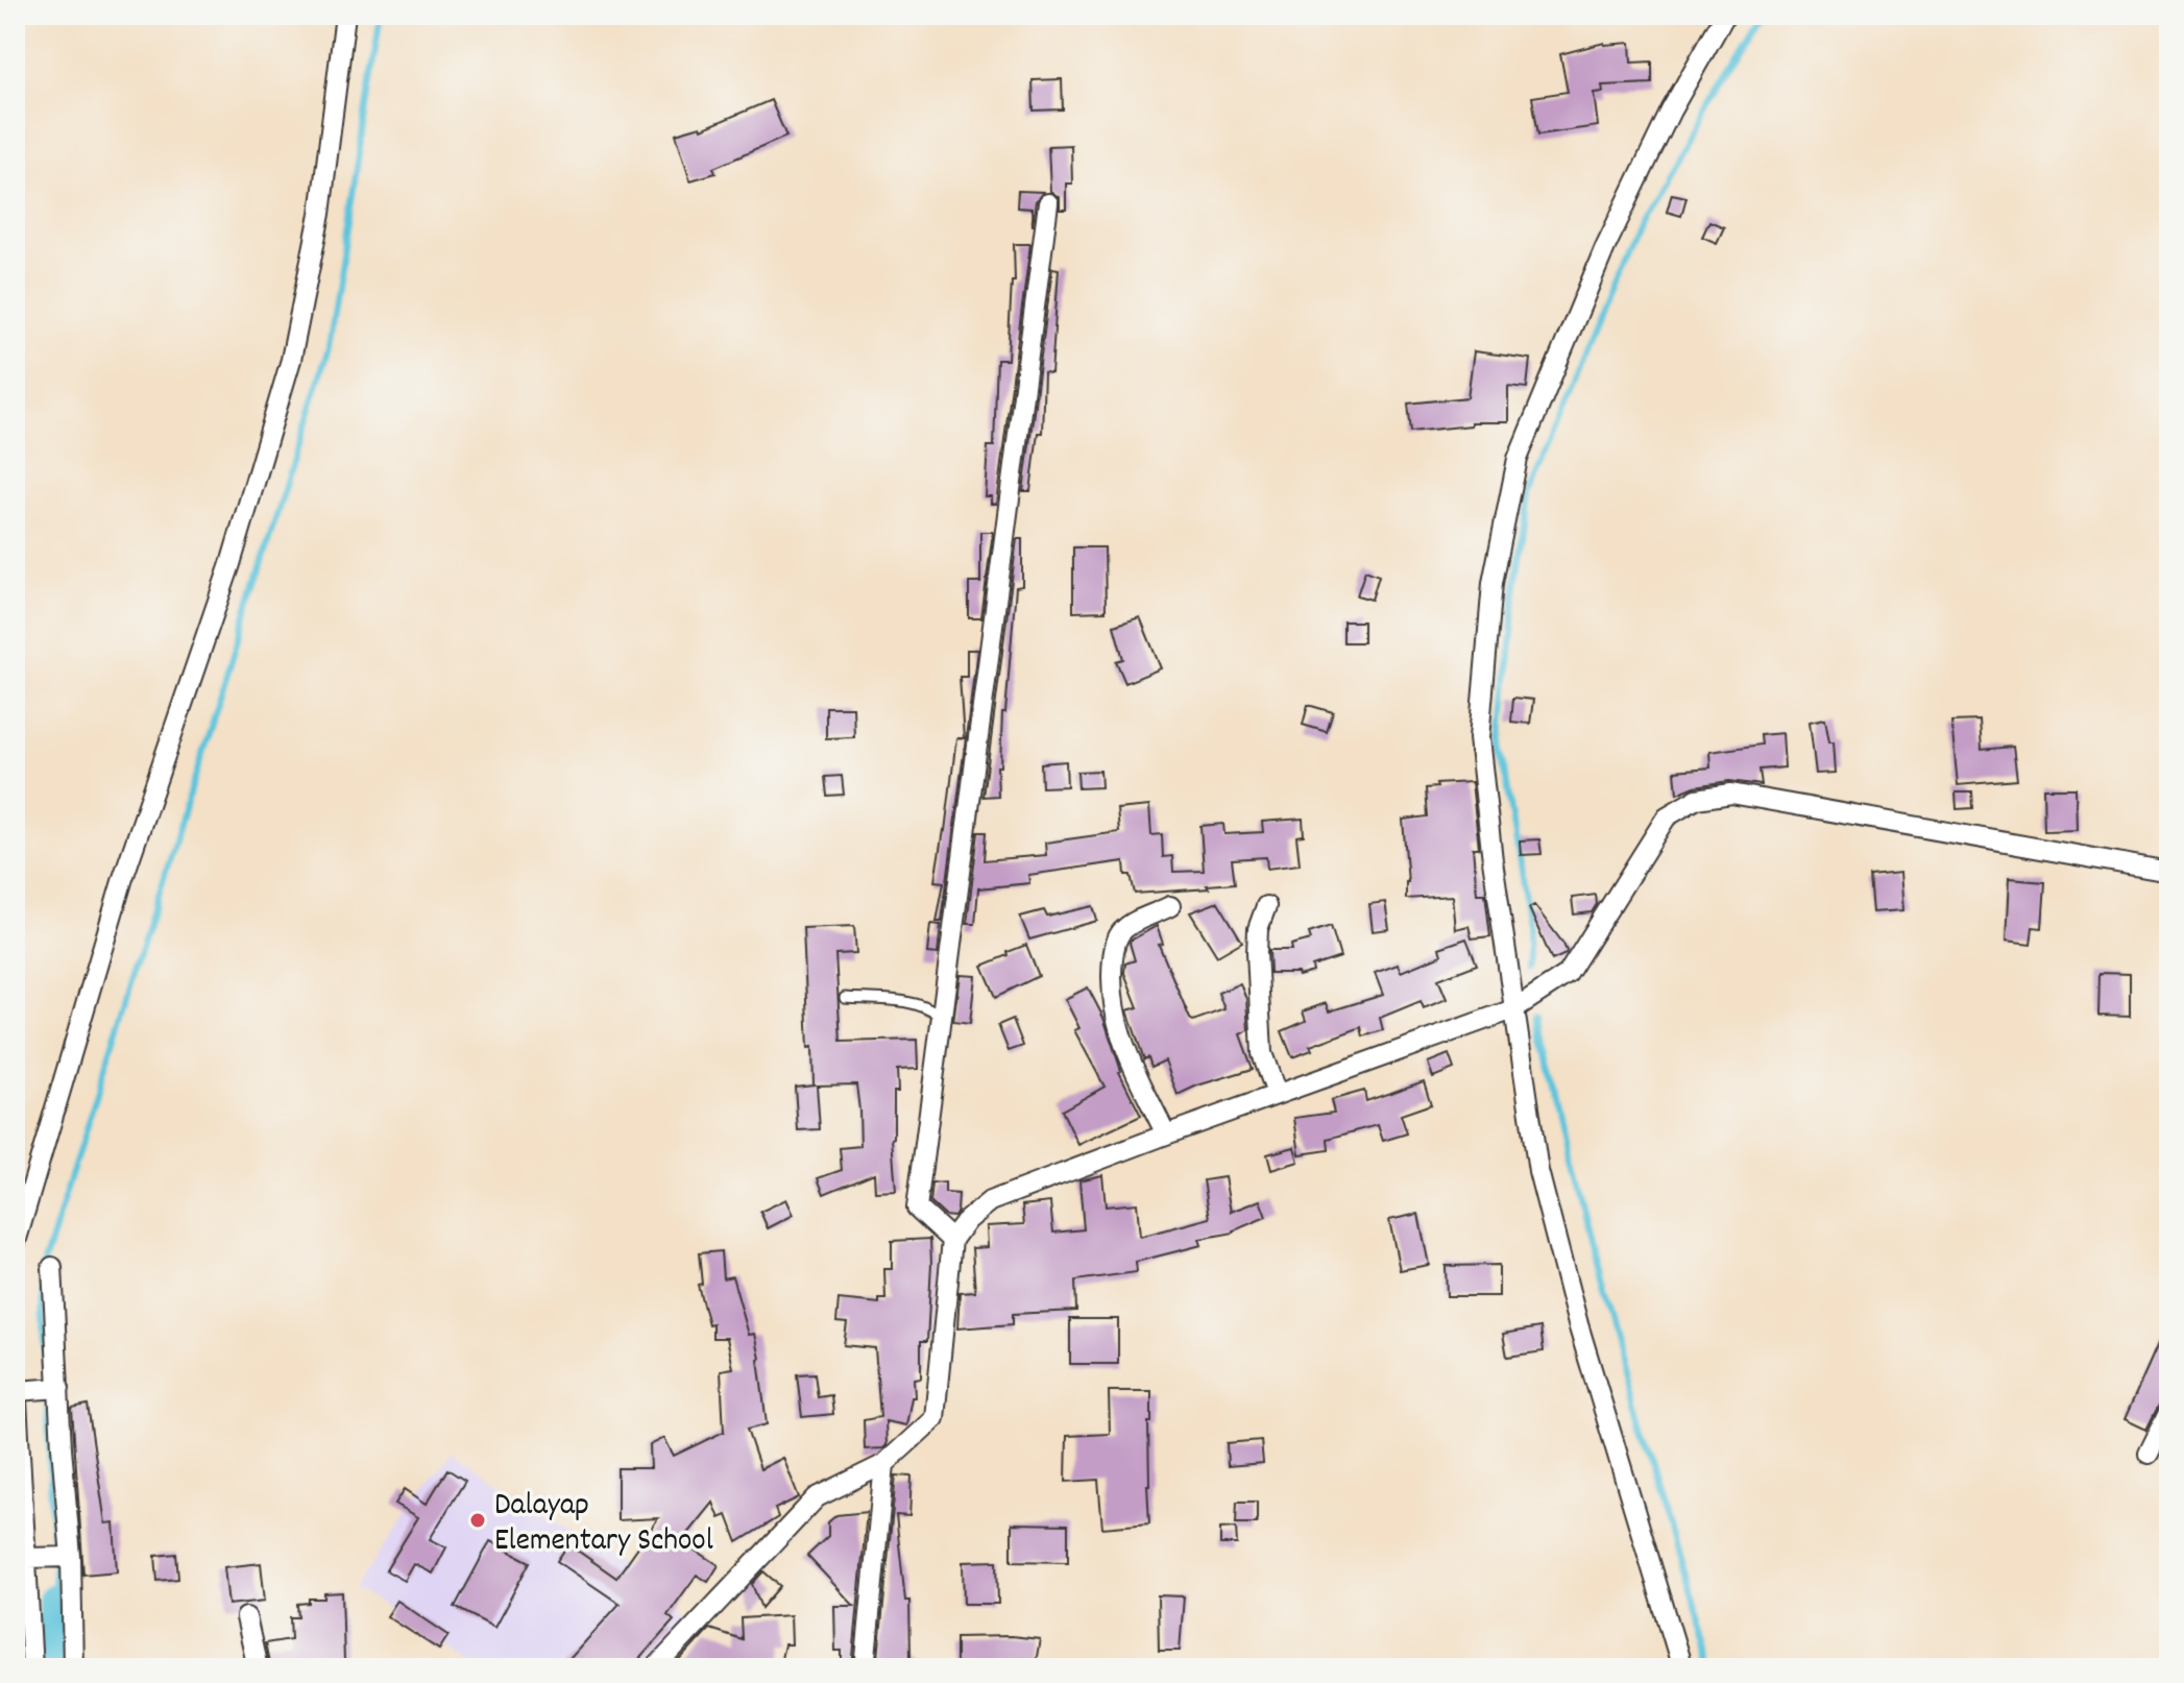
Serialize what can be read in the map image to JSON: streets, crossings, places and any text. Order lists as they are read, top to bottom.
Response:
{
  "places": ["Dalayap Elementary School"]
}
